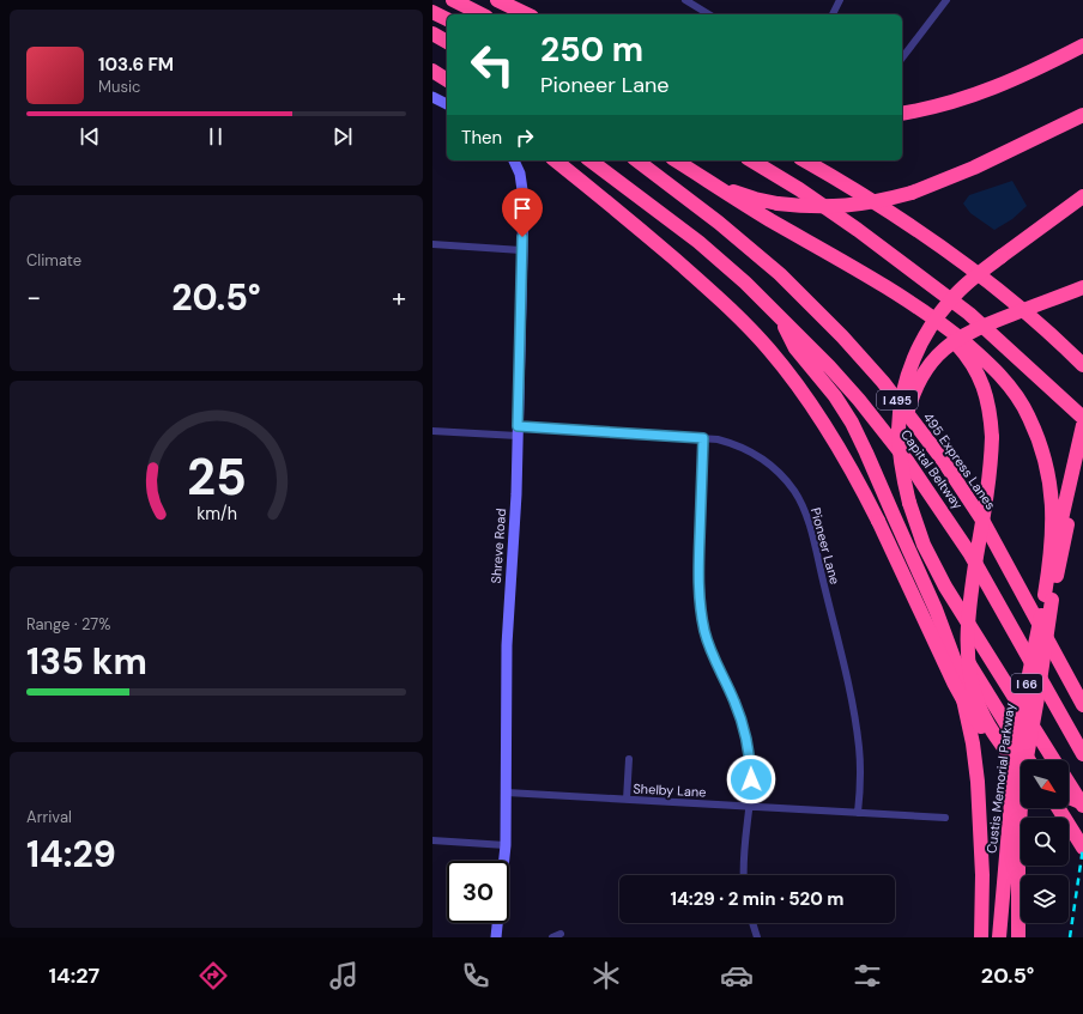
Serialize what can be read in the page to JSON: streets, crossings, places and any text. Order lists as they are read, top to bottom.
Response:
{
  "streets": {
    "highway": [
      "I 495",
      "495 Express Lanes",
      "Capital Beltway",
      "I 66",
      "Custis Memorial Parkway"
    ],
    "main road": ["Shreve Road"],
    "street": ["Pioneer Lane", "Shelby Lane"]
  },
  "crossings": [
    ["Shreve Road", "Pioneer Lane"],
    ["Shreve Road", "Shelby Lane"],
    ["Pioneer Lane", "Shelby Lane"],
    ["I 66", "Custis Memorial Parkway"]
  ],
  "north": "bottom right",
  "page": {
    "turn": ["250 m", "Pioneer Lane"],
    "song": ["103.6 FM", "Music"],
    "then": "Then",
    "tile": [
      "Climate",
      ["Range · 27%", "135 km"],
      ["Arrival", "14:29"]
    ],
    "heat": ["−", "20.5°", "+"],
    "limit": "30",
    "trip": "14:29 · 2 min · 520 m",
    "tabs": ["14:27", "20.5°"],
    "gauge": ["25", "km/h"]
  }
}
